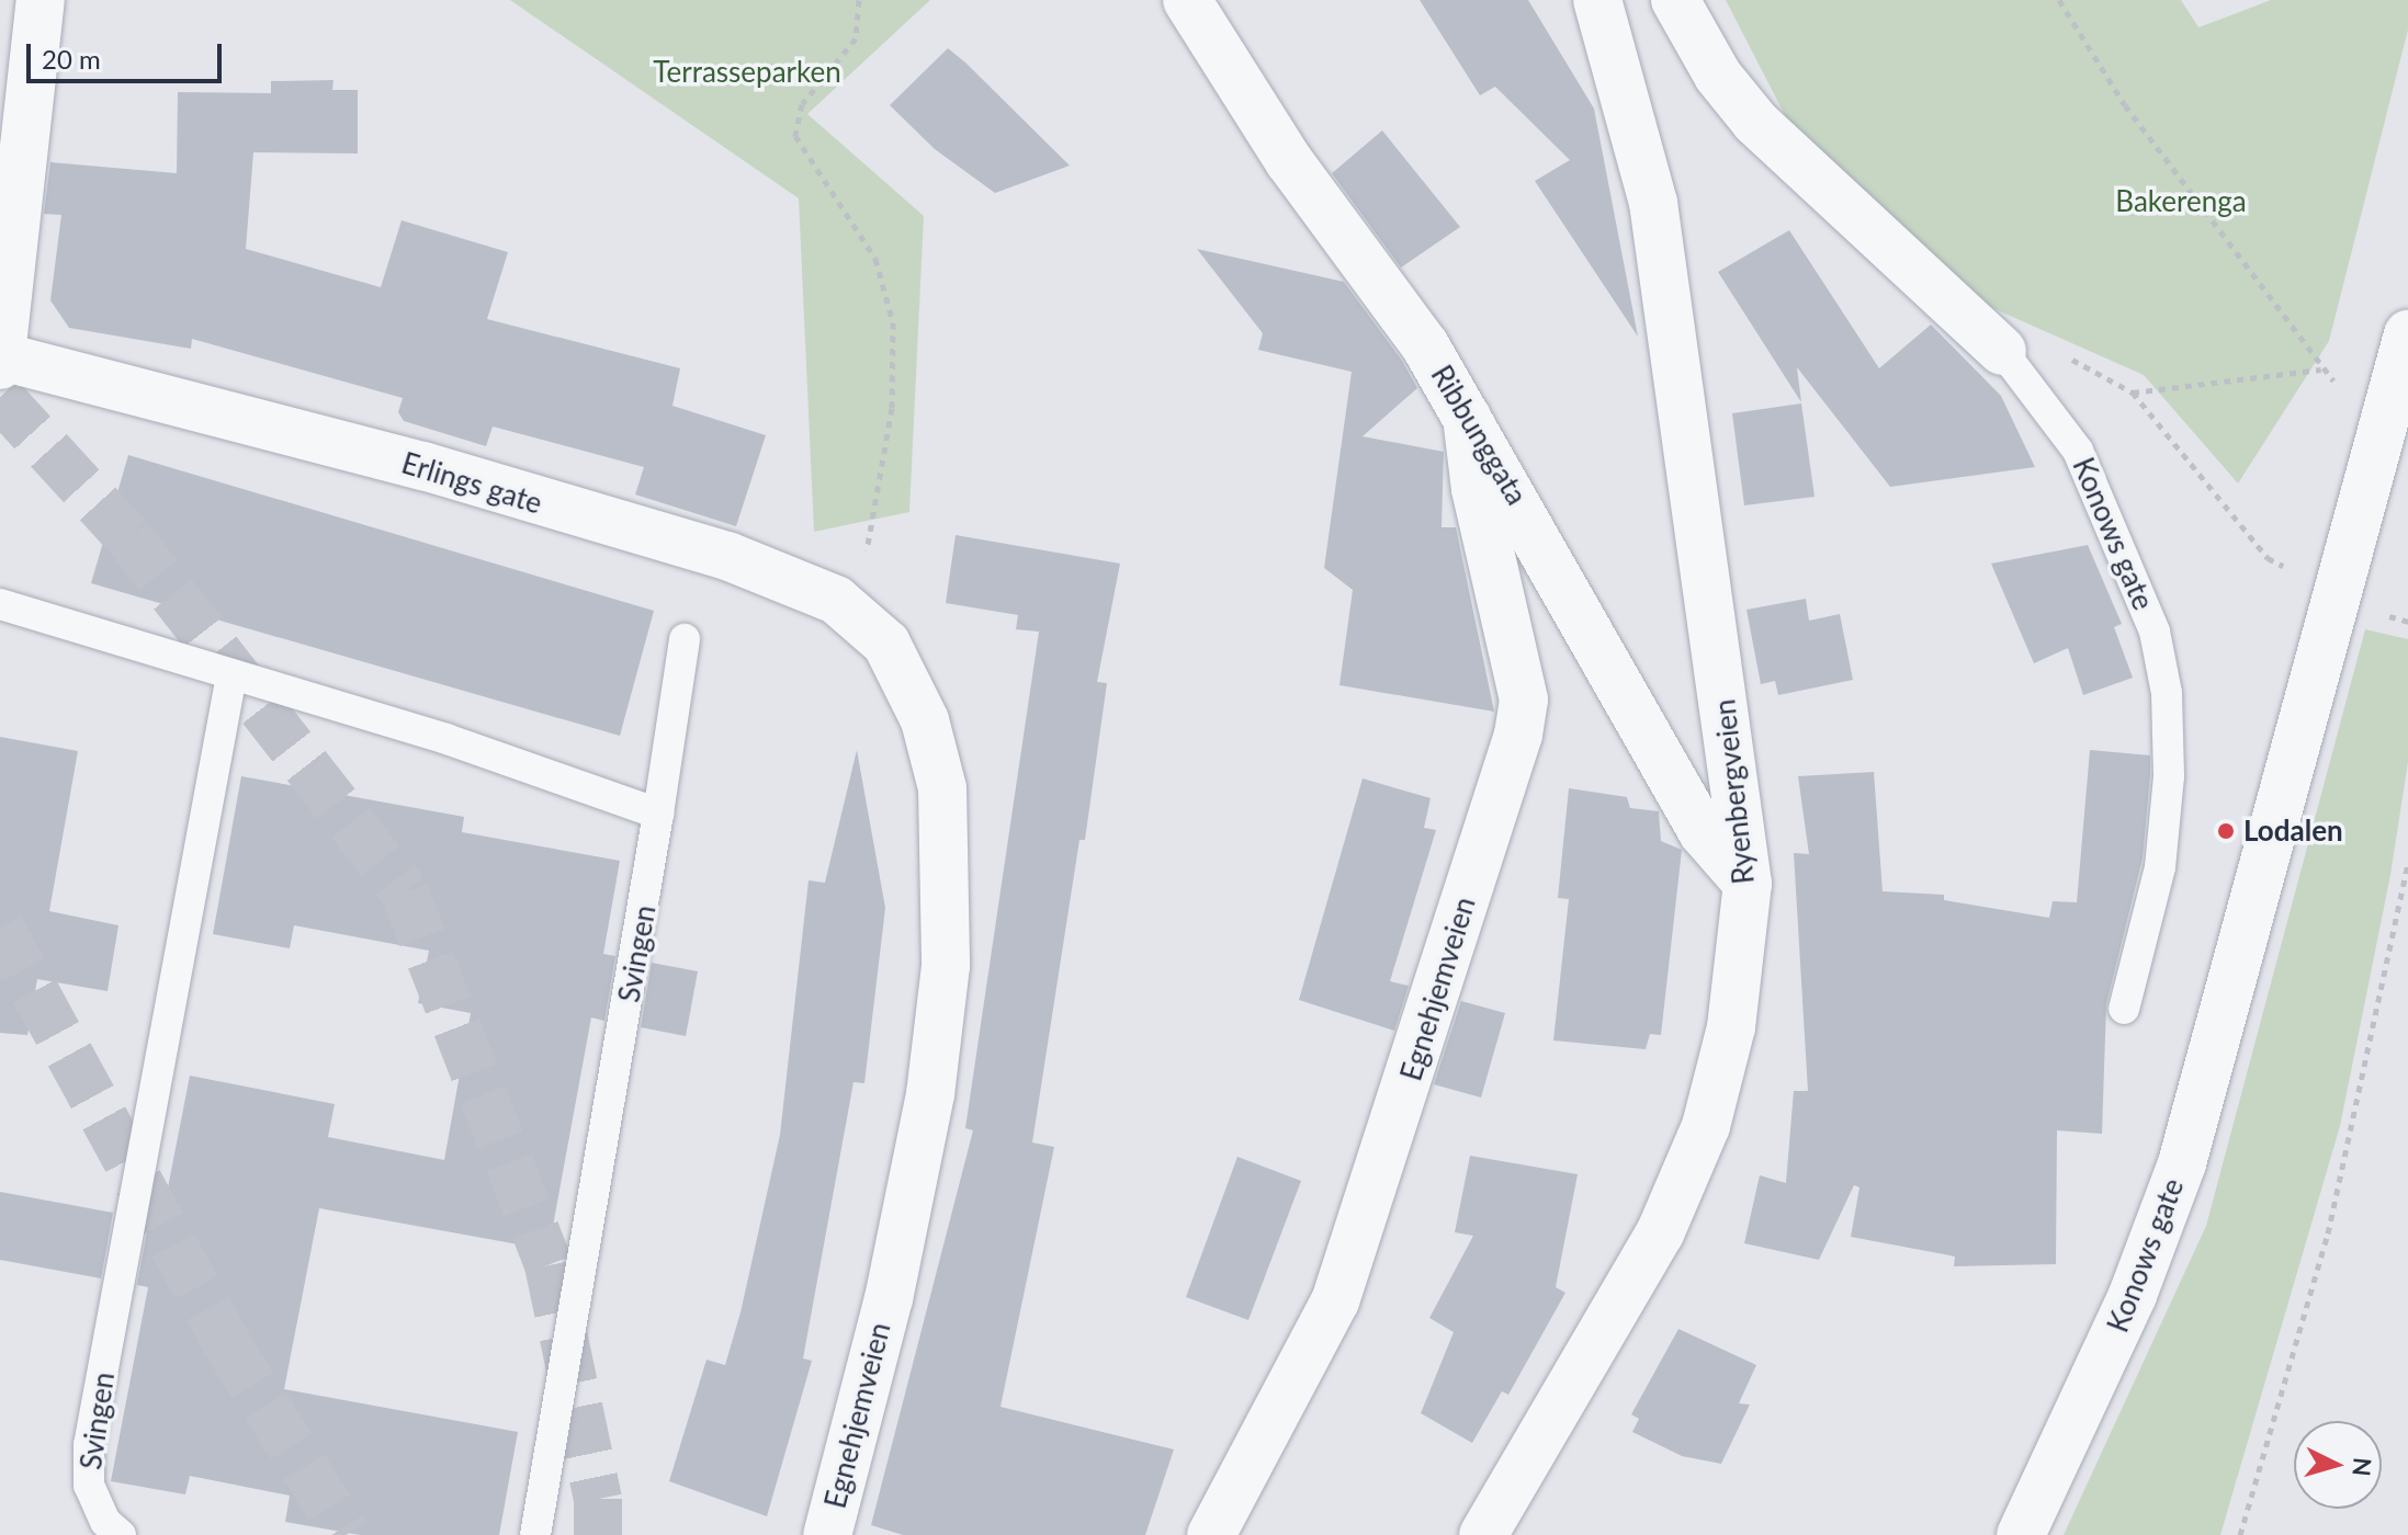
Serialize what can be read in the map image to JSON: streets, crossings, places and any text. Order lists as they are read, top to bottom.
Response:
{
  "streets": {
    "street": [
      "Ribbunggata",
      "Erlings gate",
      "Konows gate",
      "Ryenbergveien",
      "Egnehjemveien"
    ],
    "lane": ["Svingen"]
  },
  "crossings": [
    ["Ribbunggata", "Ryenbergveien"],
    ["Ribbunggata", "Egnehjemveien"],
    ["Erlings gate", "Egnehjemveien"]
  ],
  "parks": ["Terrasseparken", "Bakerenga"],
  "places": ["Lodalen"],
  "scale_bar": "20 m",
  "north": "right"
}
